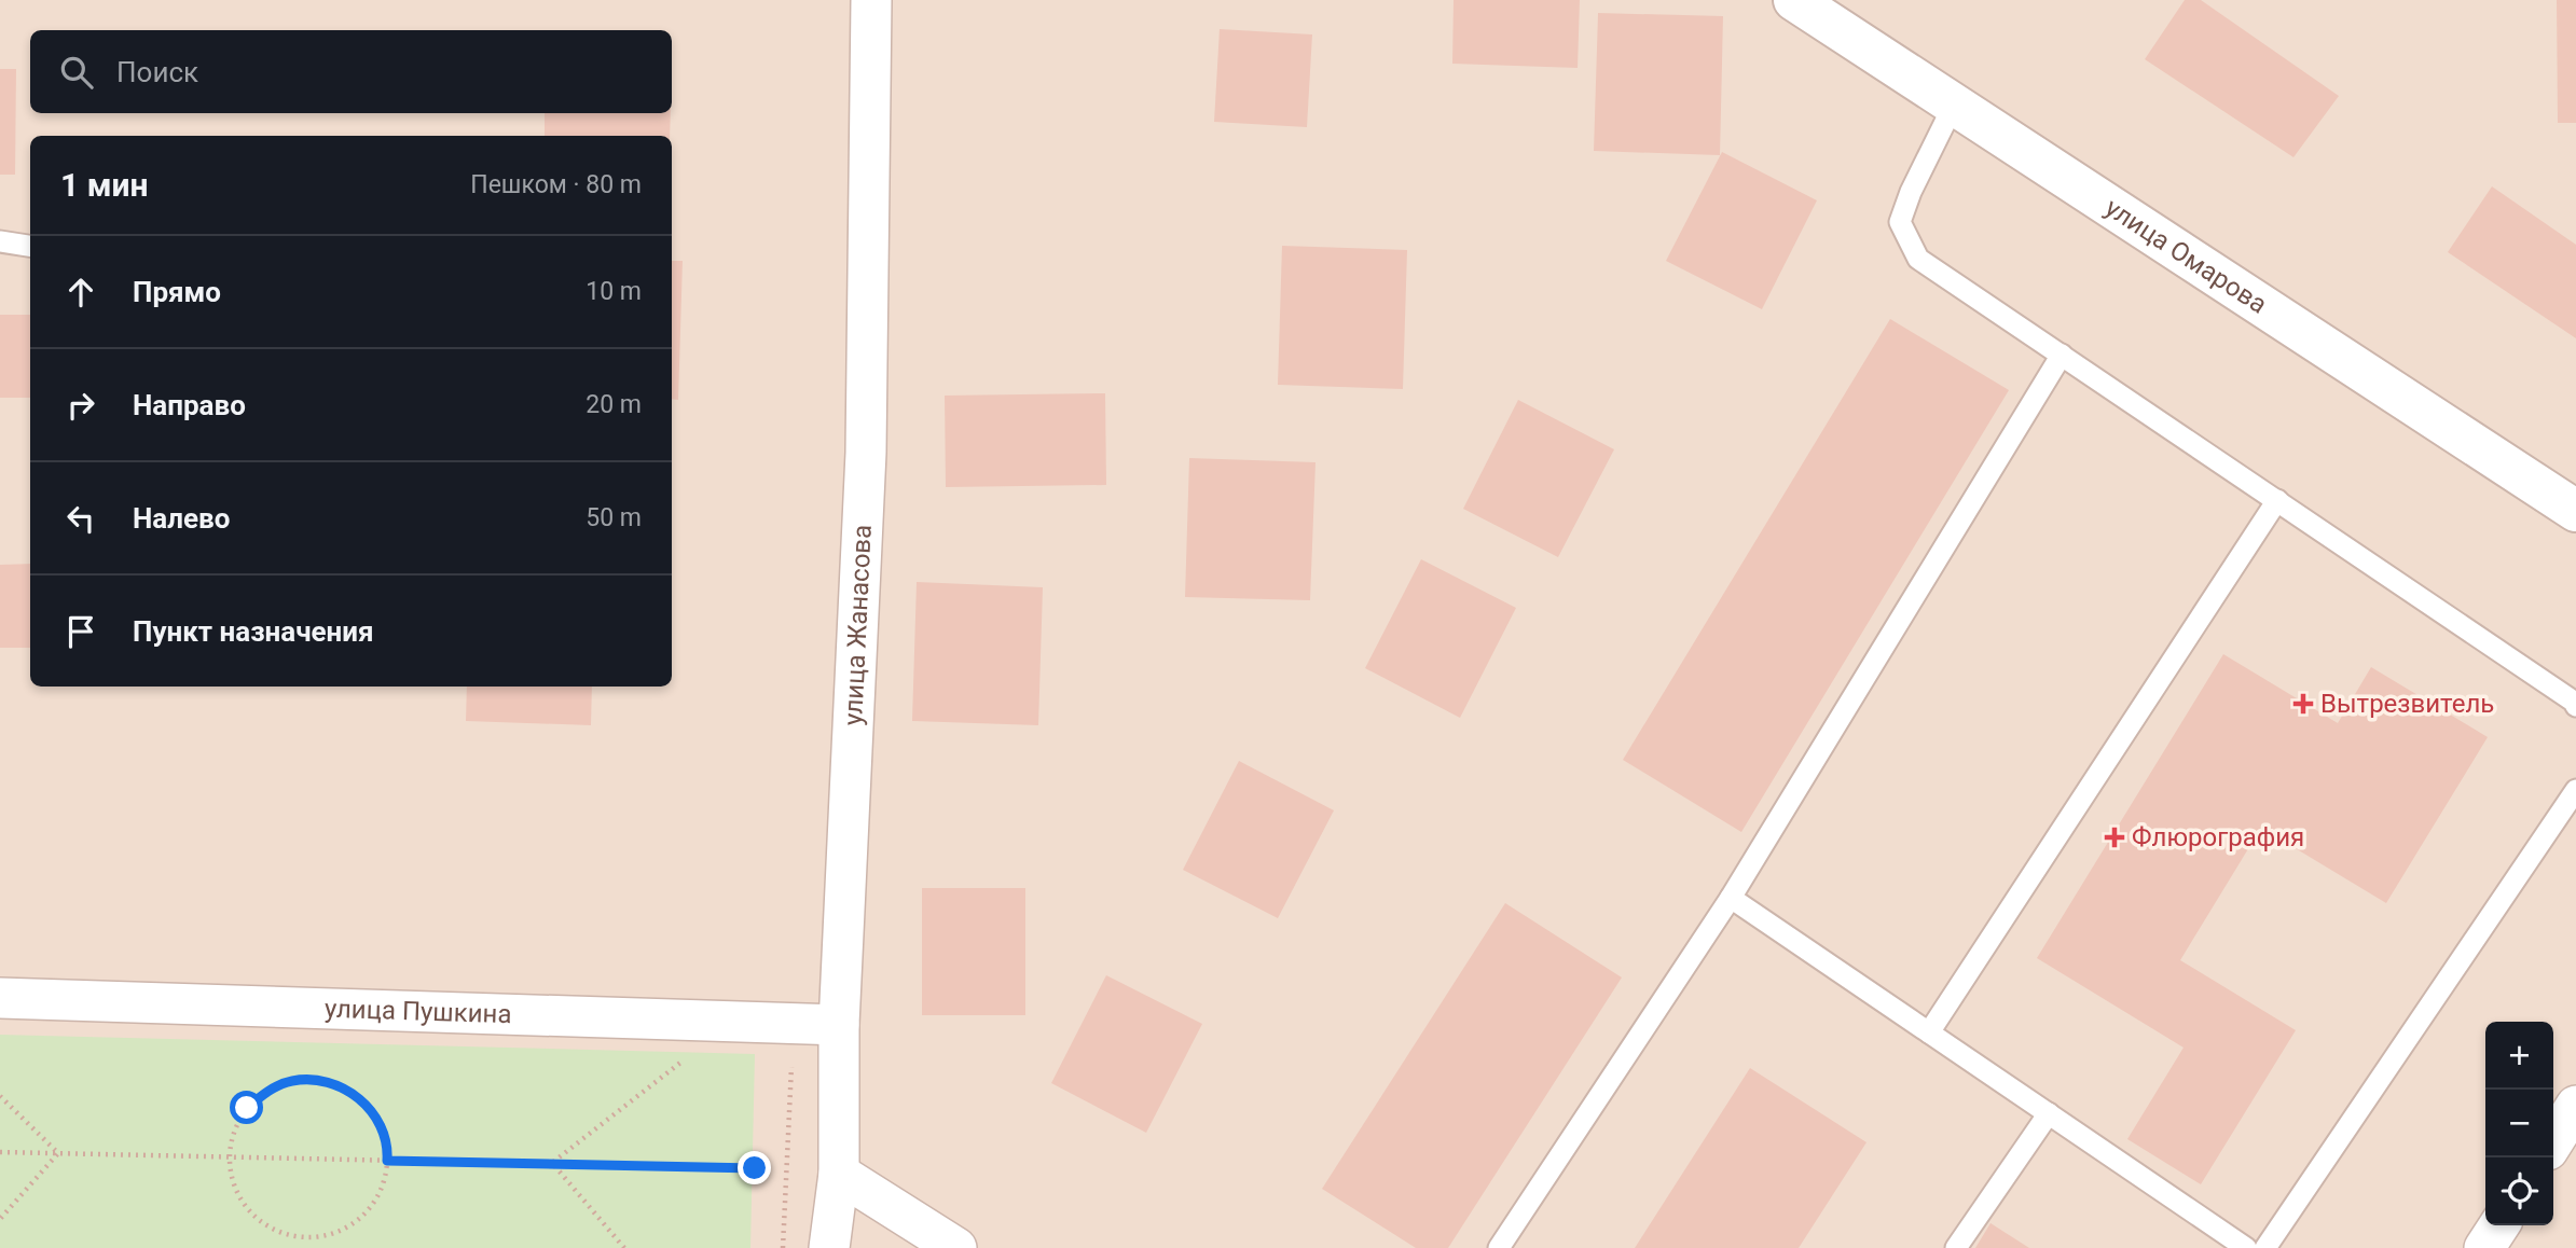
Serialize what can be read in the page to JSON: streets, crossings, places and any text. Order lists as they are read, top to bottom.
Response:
{
  "streets": {
    "street": ["улица Омарова", "улица Жанасова", "улица Пушкина"]
  },
  "crossings": [
    ["улица Жанасова", "улица Пушкина"]
  ],
  "places": {
    "health": ["Вытрезвитель", "Флюрография"]
  },
  "page": {
    "search": "Поиск",
    "heading": ["1 мин", "Пешком · 80 m"],
    "list": [
      ["Прямо", "10 m"],
      ["Направо", "20 m"],
      ["Налево", "50 m"],
      "Пункт назначения"
    ],
    "map_buttons": ["+", "−"]
  }
}
